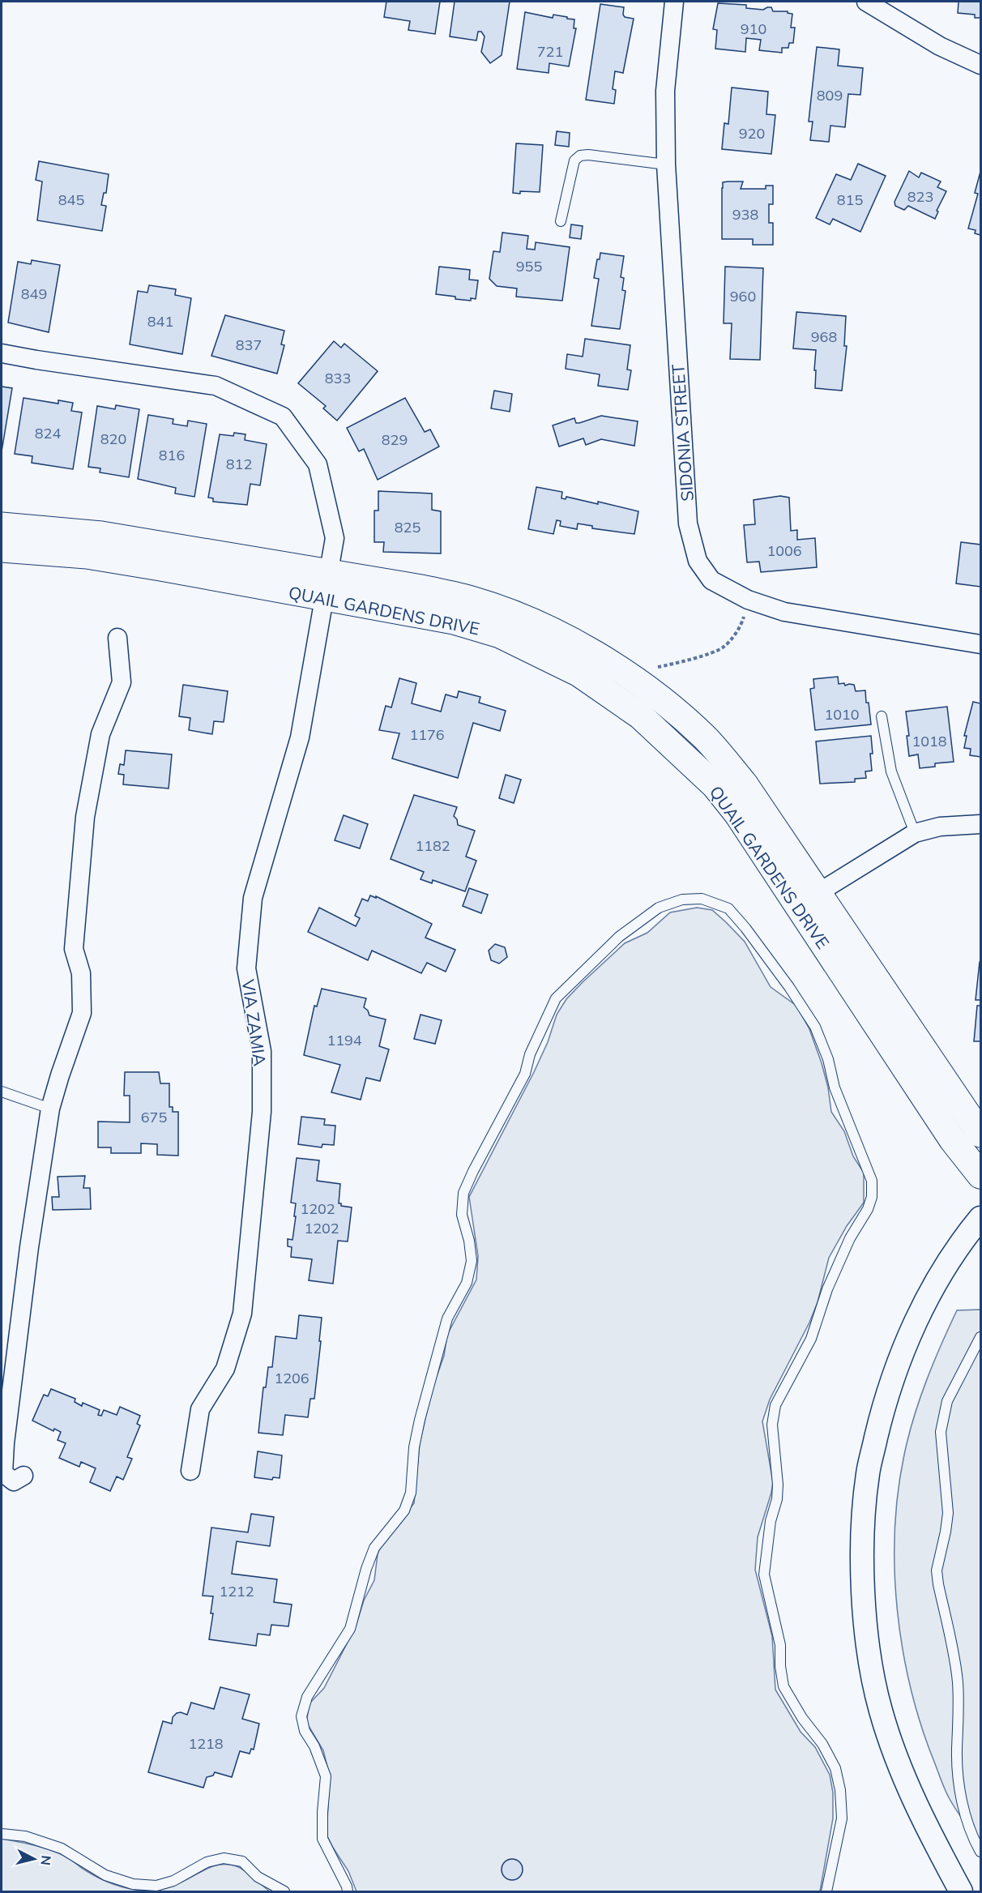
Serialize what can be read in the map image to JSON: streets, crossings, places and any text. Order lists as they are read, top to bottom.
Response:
{
  "streets": {
    "main road": ["QUAIL GARDENS DRIVE"],
    "street": ["SIDONIA STREET", "VIA ZAMIA"]
  },
  "crossings": [
    ["QUAIL GARDENS DRIVE", "VIA ZAMIA"]
  ],
  "house_numbers": [
    "910",
    "721",
    "809",
    "920",
    "823",
    "845",
    "815",
    "938",
    "955",
    "849",
    "960",
    "841",
    "968",
    "837",
    "833",
    "824",
    "820",
    "829",
    "816",
    "812",
    "825",
    "1006",
    "1010",
    "1176",
    "1018",
    "1182",
    "1194",
    "675",
    "1202",
    "1202",
    "1206",
    "1212",
    "1218"
  ],
  "north": "right"
}
